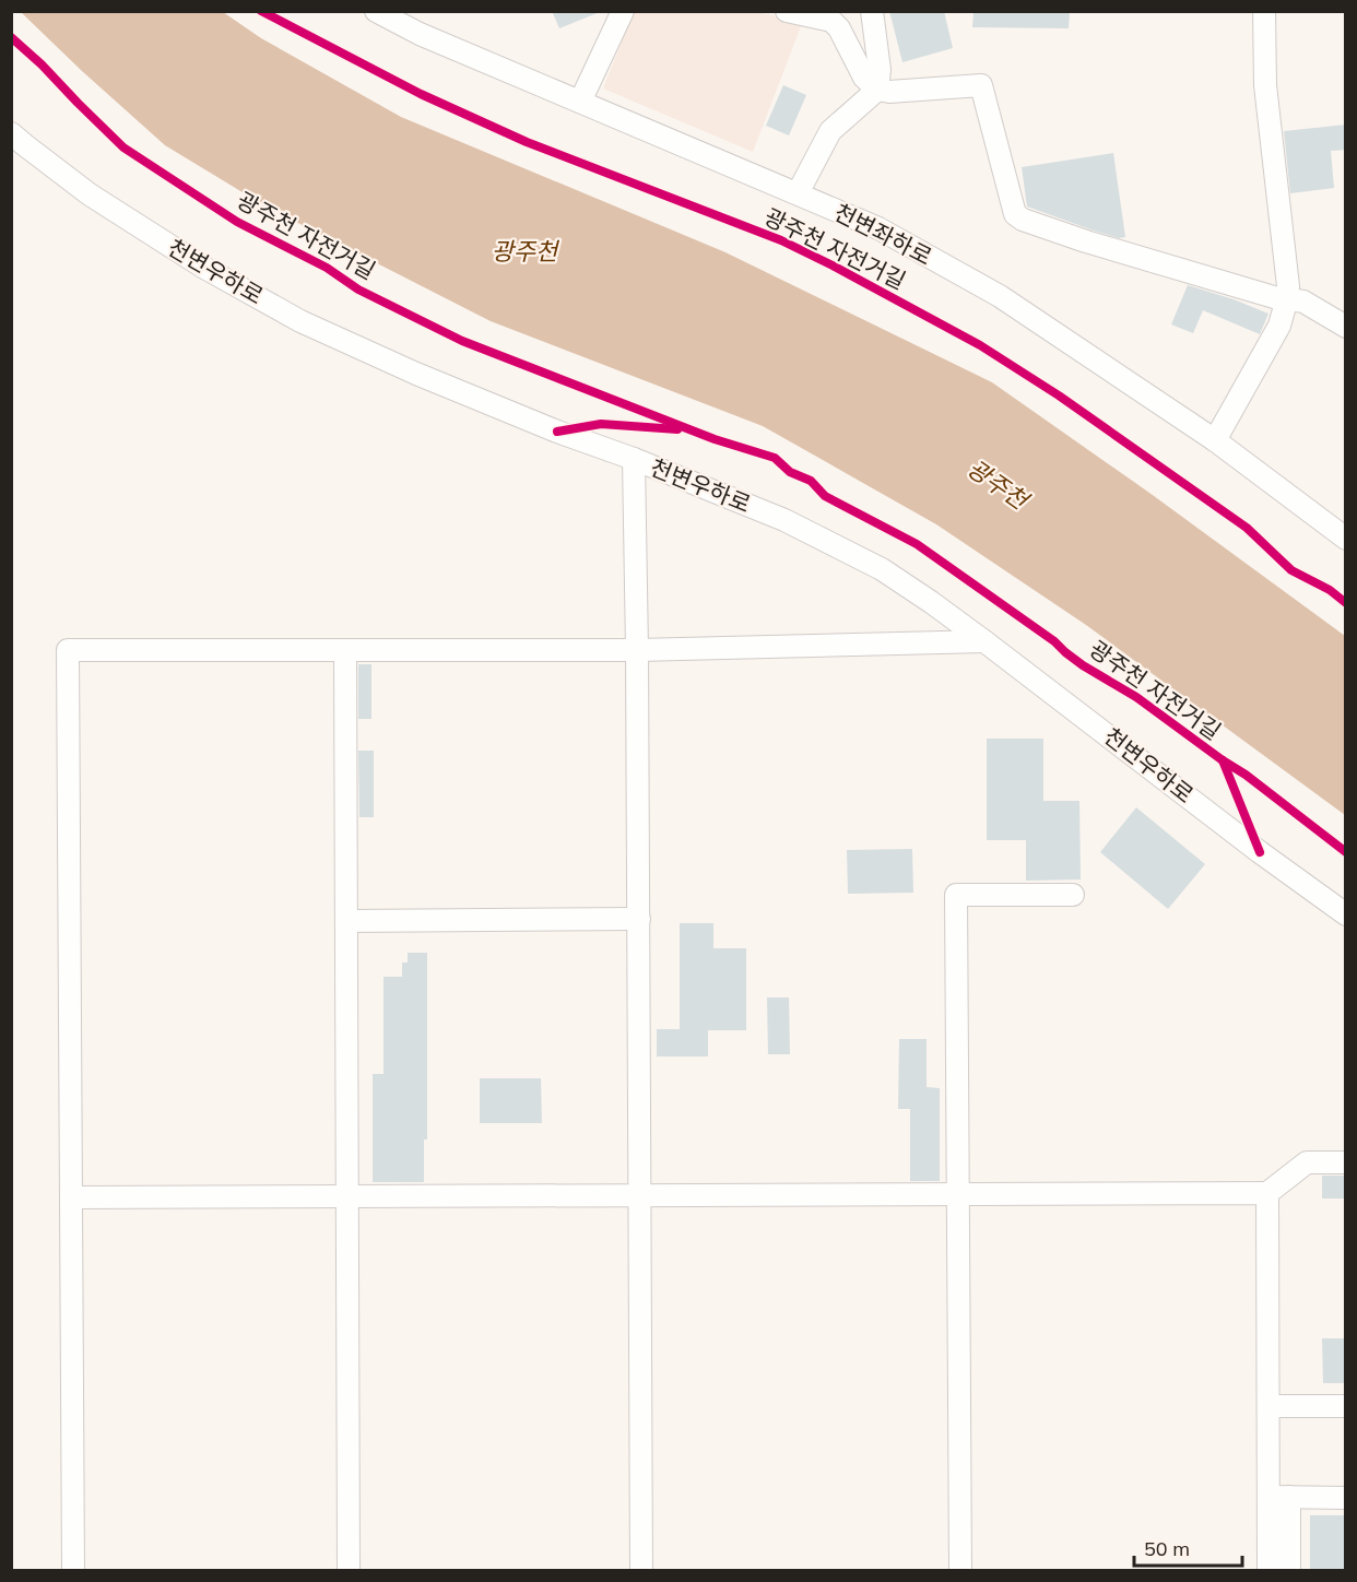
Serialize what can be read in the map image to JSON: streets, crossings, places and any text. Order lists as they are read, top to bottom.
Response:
{
  "streets": {
    "street": ["천변좌하로", "천변우하로"],
    "cycle path": ["광주천 자전거길"]
  },
  "water": ["광주천"],
  "scale_bar": "50 m"
}
